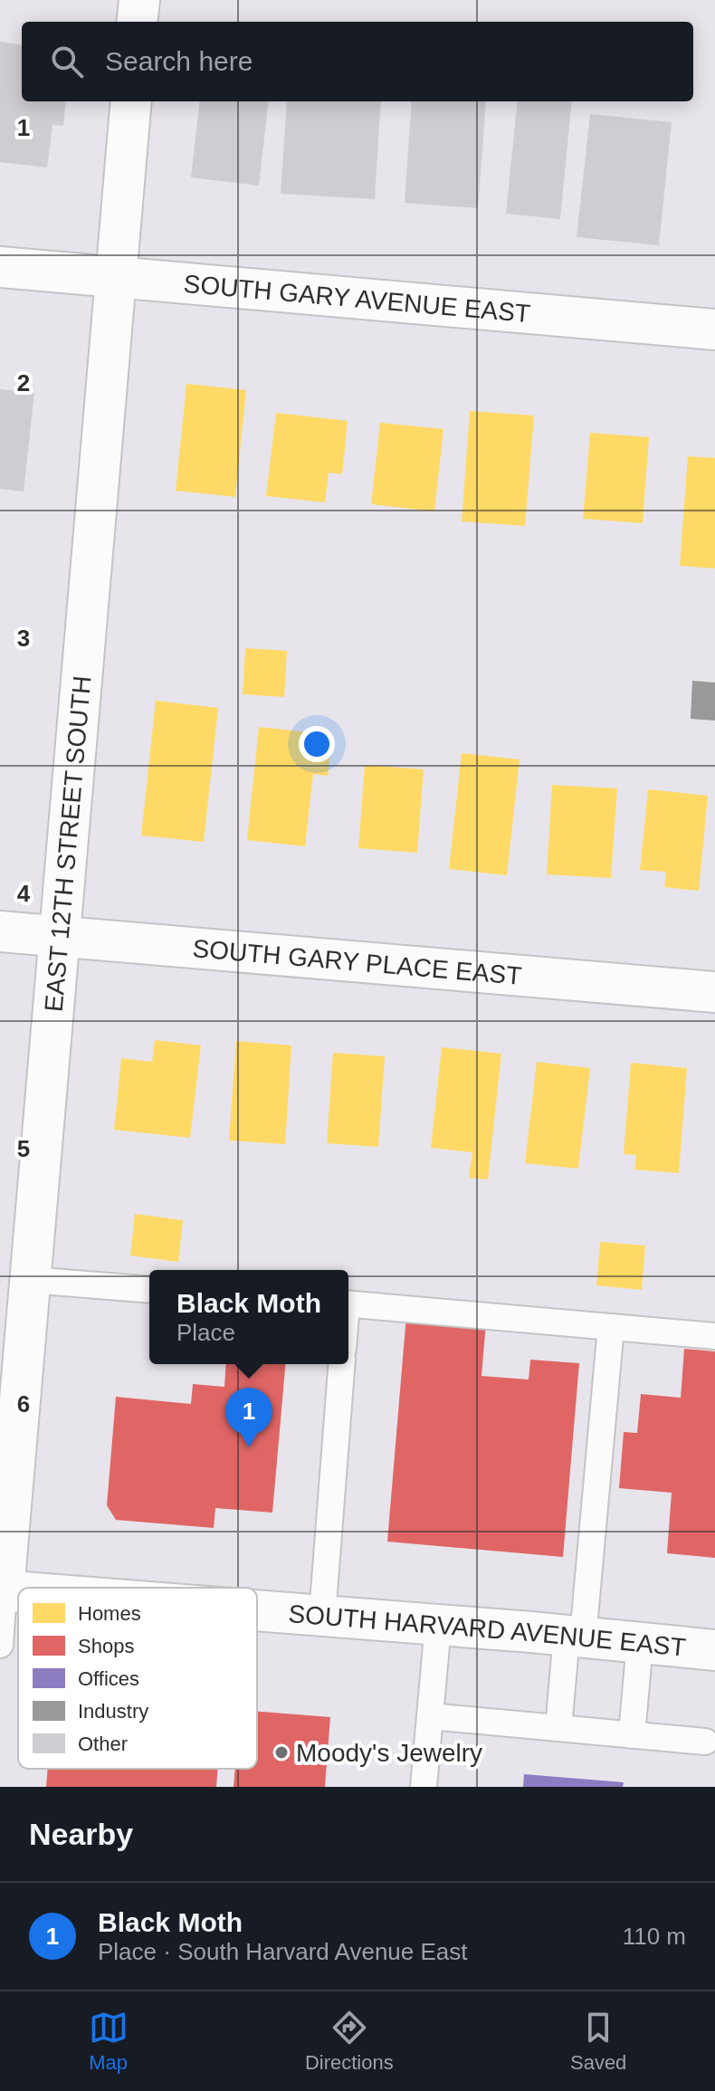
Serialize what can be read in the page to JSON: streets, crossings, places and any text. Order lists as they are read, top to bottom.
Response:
{
  "streets": {
    "street": [
      "SOUTH GARY AVENUE EAST",
      "EAST 12TH STREET SOUTH",
      "SOUTH GARY PLACE EAST",
      "SOUTH HARVARD AVENUE EAST"
    ]
  },
  "crossings": [
    ["SOUTH GARY AVENUE EAST", "EAST 12TH STREET SOUTH"],
    ["EAST 12TH STREET SOUTH", "SOUTH GARY PLACE EAST"]
  ],
  "places": ["Moody's Jewelry"],
  "legend": [
    "Homes",
    "Shops",
    "Offices",
    "Industry",
    "Other"
  ],
  "page": {
    "search": "Search here",
    "popup": ["Black Moth", "Place"],
    "pins": "1",
    "heading": "Nearby",
    "list": [
      {
        "mark": "1",
        "name": "Black Moth",
        "note": "Place · South Harvard Avenue East",
        "value": "110 m"
      }
    ],
    "nav": ["Map", "Directions", "Saved"]
  },
  "grid": {
    "rows": [
      "1",
      "2",
      "3",
      "4",
      "5",
      "6"
    ]
  }
}
